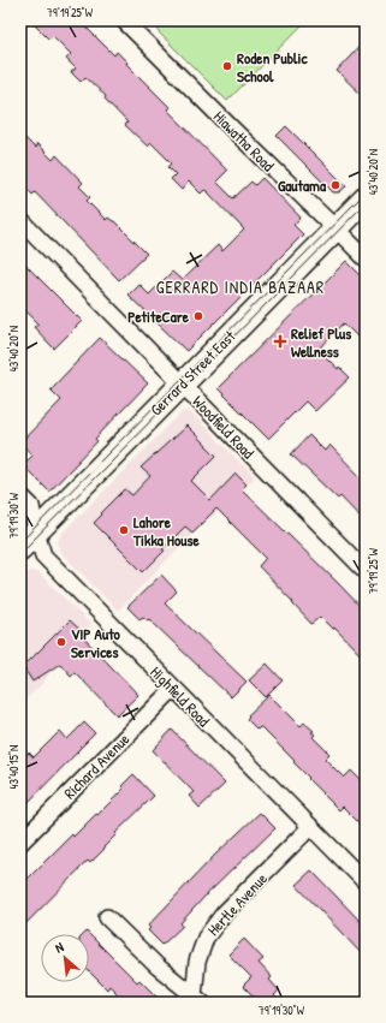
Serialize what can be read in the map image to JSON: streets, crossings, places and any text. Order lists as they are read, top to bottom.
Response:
{
  "streets": {
    "main road": ["Gerrard Street East"],
    "street": [
      "Hiawatha Road",
      "Woodfield Road",
      "Highfield Road",
      "Richard Avenue",
      "Hertle Avenue"
    ]
  },
  "crossings": [
    ["Hiawatha Road", "Gerrard Street East"],
    ["Gerrard Street East", "Woodfield Road"],
    ["Gerrard Street East", "Highfield Road"],
    ["Highfield Road", "Richard Avenue"],
    ["Highfield Road", "Hertle Avenue"]
  ],
  "districts": ["GERRARD INDIA BAZAAR"],
  "places": {
    "other": [
      "Roden Public School",
      "Gautama",
      "PetiteCare",
      "Lahore Tikka House",
      "VIP Auto Services"
    ],
    "health": ["Relief Plus Wellness"]
  },
  "north": "top left",
  "coordinates": [
    "79°19'25\"W",
    "43°40'20\"N",
    "79°19'30\"W",
    "43°40'15\"N"
  ]
}
